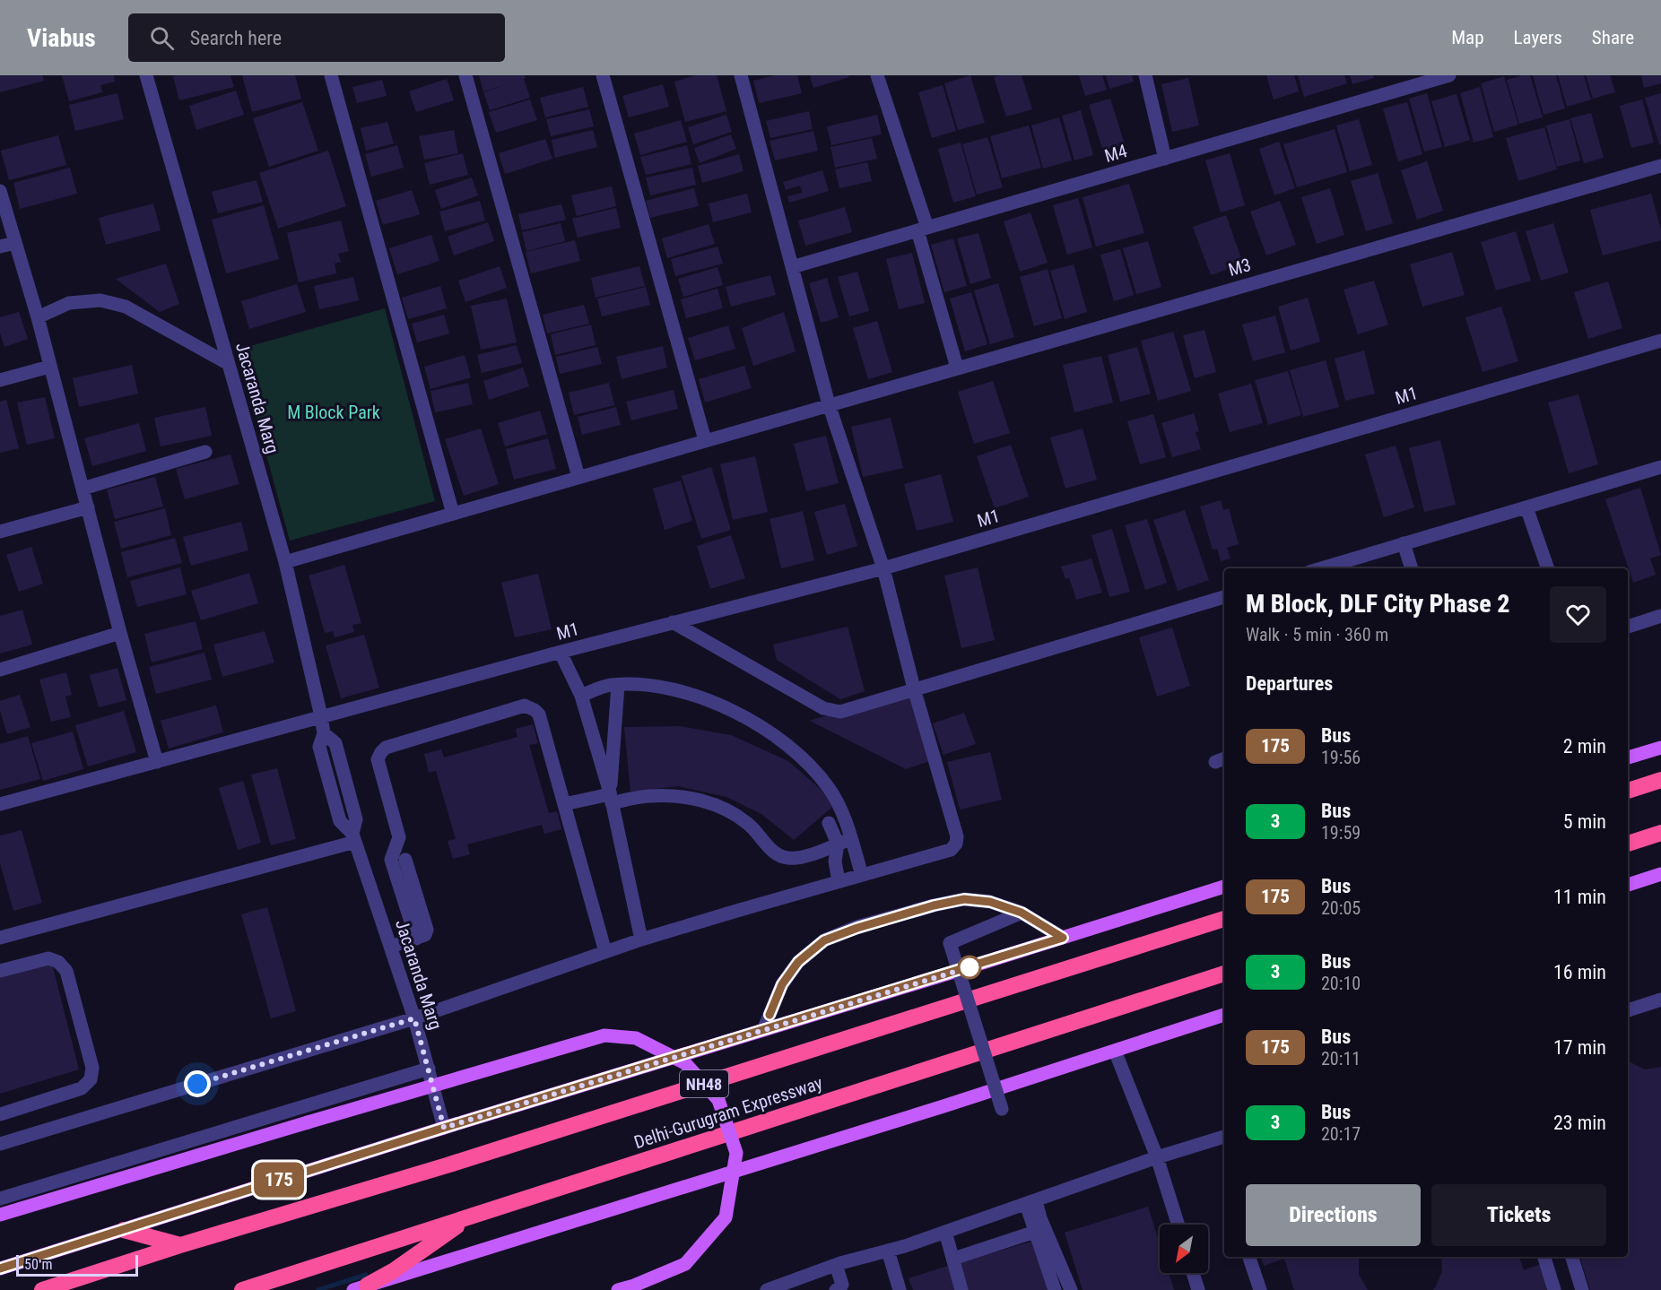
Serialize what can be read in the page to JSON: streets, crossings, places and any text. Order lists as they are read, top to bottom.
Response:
{
  "streets": {
    "highway": ["NH48", "Delhi-Gurugram Expressway"],
    "street": [
      "M4",
      "M3",
      "M1",
      "Jacaranda Marg"
    ]
  },
  "crossings": [
    ["M3", "Jacaranda Marg"],
    ["M1", "Jacaranda Marg"]
  ],
  "parks": ["M Block Park"],
  "lines": ["bus line 175"],
  "scale_bar": "50 m",
  "north": "bottom left",
  "page": {
    "header": "Viabus",
    "search": "Search here",
    "nav": ["Map", "Layers", "Share"],
    "on_map": "175",
    "heading": [
      ["M Block, DLF City Phase 2", "Walk · 5 min · 360 m"],
      "Departures"
    ],
    "list": [
      {
        "mark": "175",
        "name": "Bus",
        "note": "19:56",
        "value": "2 min"
      },
      {
        "mark": "3",
        "name": "Bus",
        "note": "19:59",
        "value": "5 min"
      },
      {
        "mark": "175",
        "name": "Bus",
        "note": "20:05",
        "value": "11 min"
      },
      {
        "mark": "3",
        "name": "Bus",
        "note": "20:10",
        "value": "16 min"
      },
      {
        "mark": "175",
        "name": "Bus",
        "note": "20:11",
        "value": "17 min"
      },
      {
        "mark": "3",
        "name": "Bus",
        "note": "20:17",
        "value": "23 min"
      }
    ],
    "buttons": ["Directions", "Tickets"],
    "scale": "50 m"
  }
}
